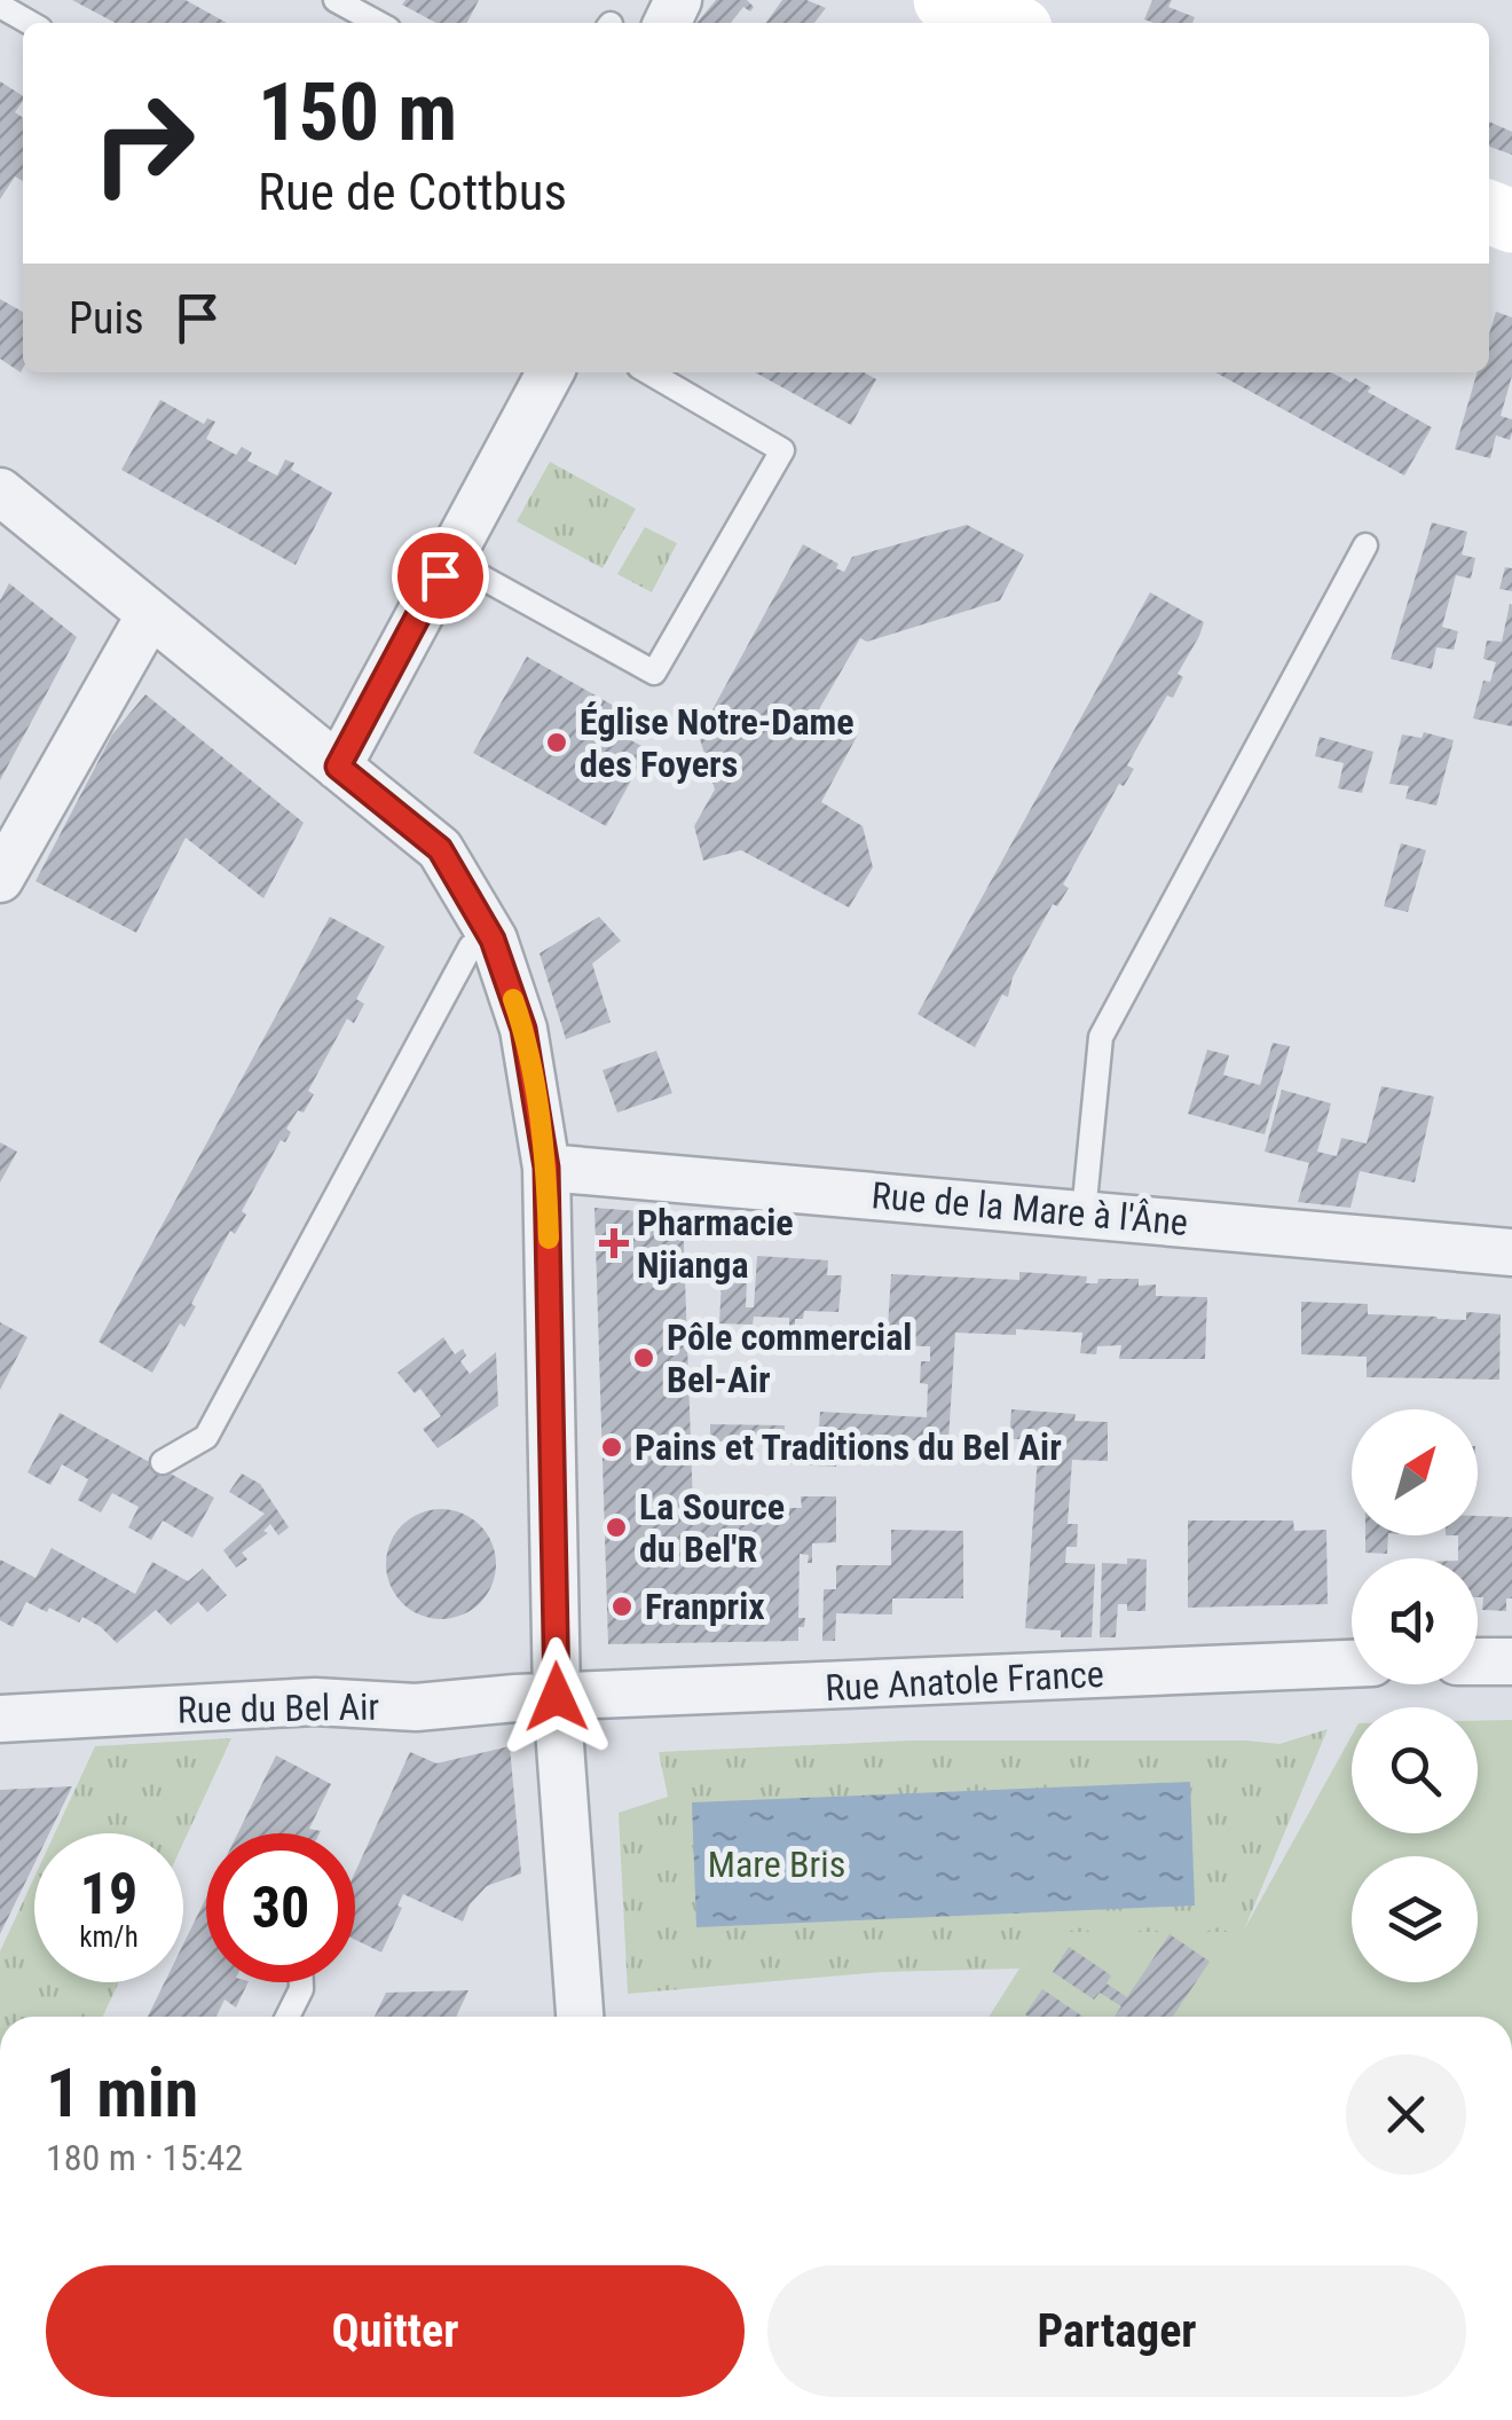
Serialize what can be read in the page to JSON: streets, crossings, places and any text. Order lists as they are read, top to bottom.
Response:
{
  "streets": {
    "street": ["Rue de la Mare à l'Âne", "Rue Anatole France", "Rue du Bel Air"]
  },
  "crossings": [
    ["Rue Anatole France", "Rue du Bel Air"]
  ],
  "parks": ["Mare Bris"],
  "places": {
    "other": [
      "Église Notre-Dame des Foyers",
      "Pôle commercial Bel-Air",
      "Pains et Traditions du Bel Air",
      "La Source du Bel'R",
      "Franprix"
    ],
    "health": ["Pharmacie Njianga"]
  },
  "north": "top right",
  "page": {
    "turn": ["150 m", "Rue de Cottbus"],
    "then": "Puis",
    "speed": "19 km/h",
    "limit": "30",
    "heading": ["1 min", "180 m · 15:42"],
    "buttons": ["Quitter", "Partager"]
  }
}
